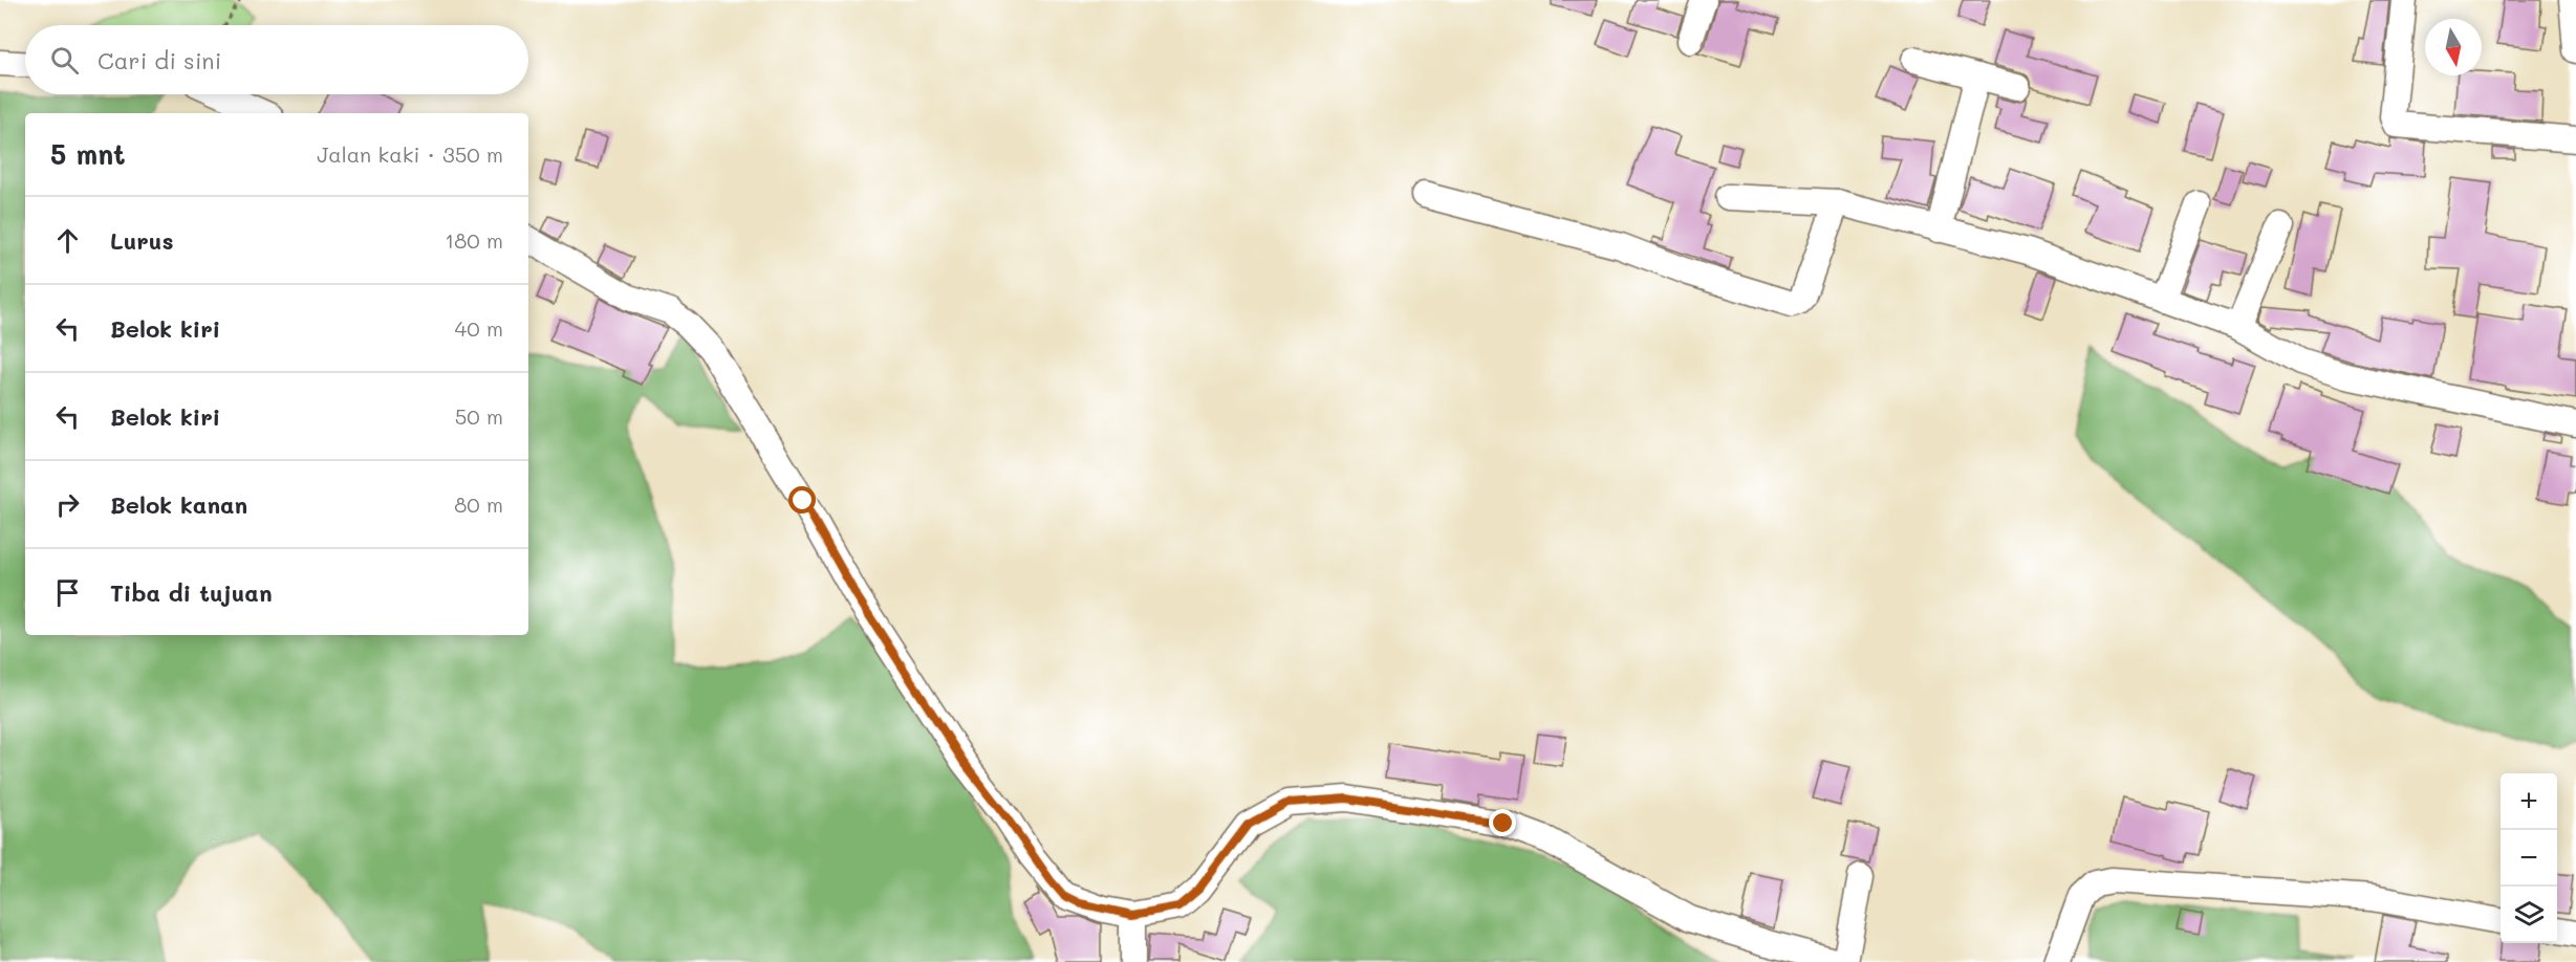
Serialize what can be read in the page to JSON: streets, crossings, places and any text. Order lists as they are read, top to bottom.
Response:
{
  "north": "bottom",
  "page": {
    "search": "Cari di sini",
    "heading": ["5 mnt", "Jalan kaki · 350 m"],
    "list": [
      ["Lurus", "180 m"],
      ["Belok kiri", "40 m"],
      ["Belok kiri", "50 m"],
      ["Belok kanan", "80 m"],
      "Tiba di tujuan"
    ],
    "map_buttons": ["+", "−"]
  }
}
